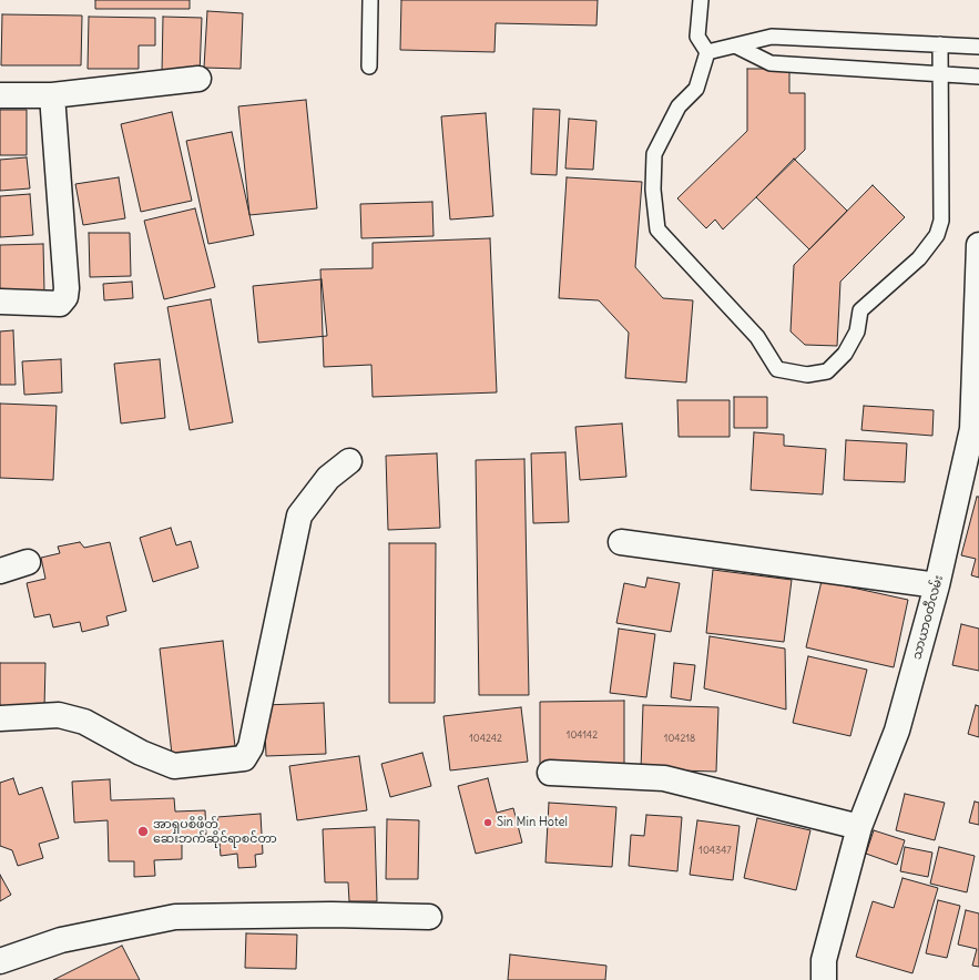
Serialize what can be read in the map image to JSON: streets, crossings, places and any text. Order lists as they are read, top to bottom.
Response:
{
  "streets": {
    "street": ["သာယာဝတီလမ်း"]
  },
  "places": ["Sin Min Hotel", "အာရှပစိဖိတ် ဆေးဘက်ဆိုင်ရာစင်တာ"],
  "house_numbers": [
    "104142",
    "104242",
    "104218",
    "104347"
  ]
}
